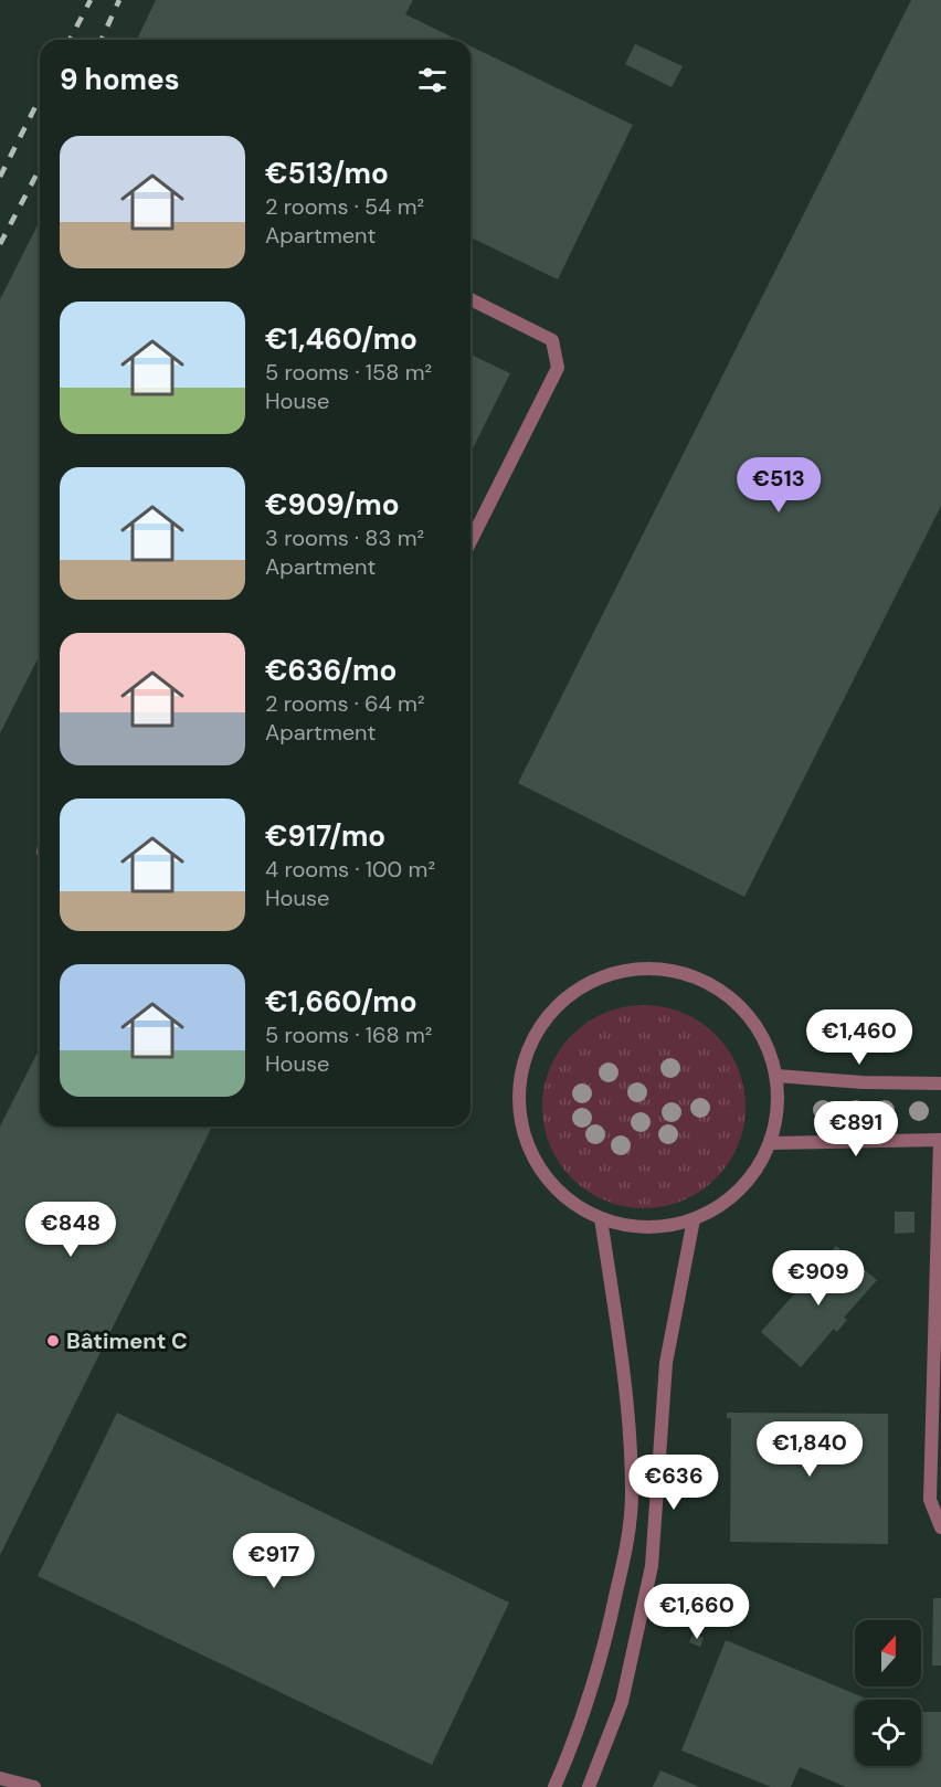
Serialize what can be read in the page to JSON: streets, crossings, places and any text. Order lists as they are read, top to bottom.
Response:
{
  "places": ["Bâtiment C"],
  "north": "top",
  "page": {
    "heading": "9 homes",
    "list": [
      {
        "name": "€513/mo",
        "note": "2 rooms · 54 m² · Apartment"
      },
      {
        "name": "€1,460/mo",
        "note": "5 rooms · 158 m² · House"
      },
      {
        "name": "€909/mo",
        "note": "3 rooms · 83 m² · Apartment"
      },
      {
        "name": "€636/mo",
        "note": "2 rooms · 64 m² · Apartment"
      },
      {
        "name": "€917/mo",
        "note": "4 rooms · 100 m² · House"
      },
      {
        "name": "€1,660/mo",
        "note": "5 rooms · 168 m² · House"
      }
    ],
    "price": [
      "€513",
      "€1,460",
      "€891",
      "€848",
      "€909",
      "€1,840",
      "€636",
      "€917",
      "€1,660"
    ]
  }
}
